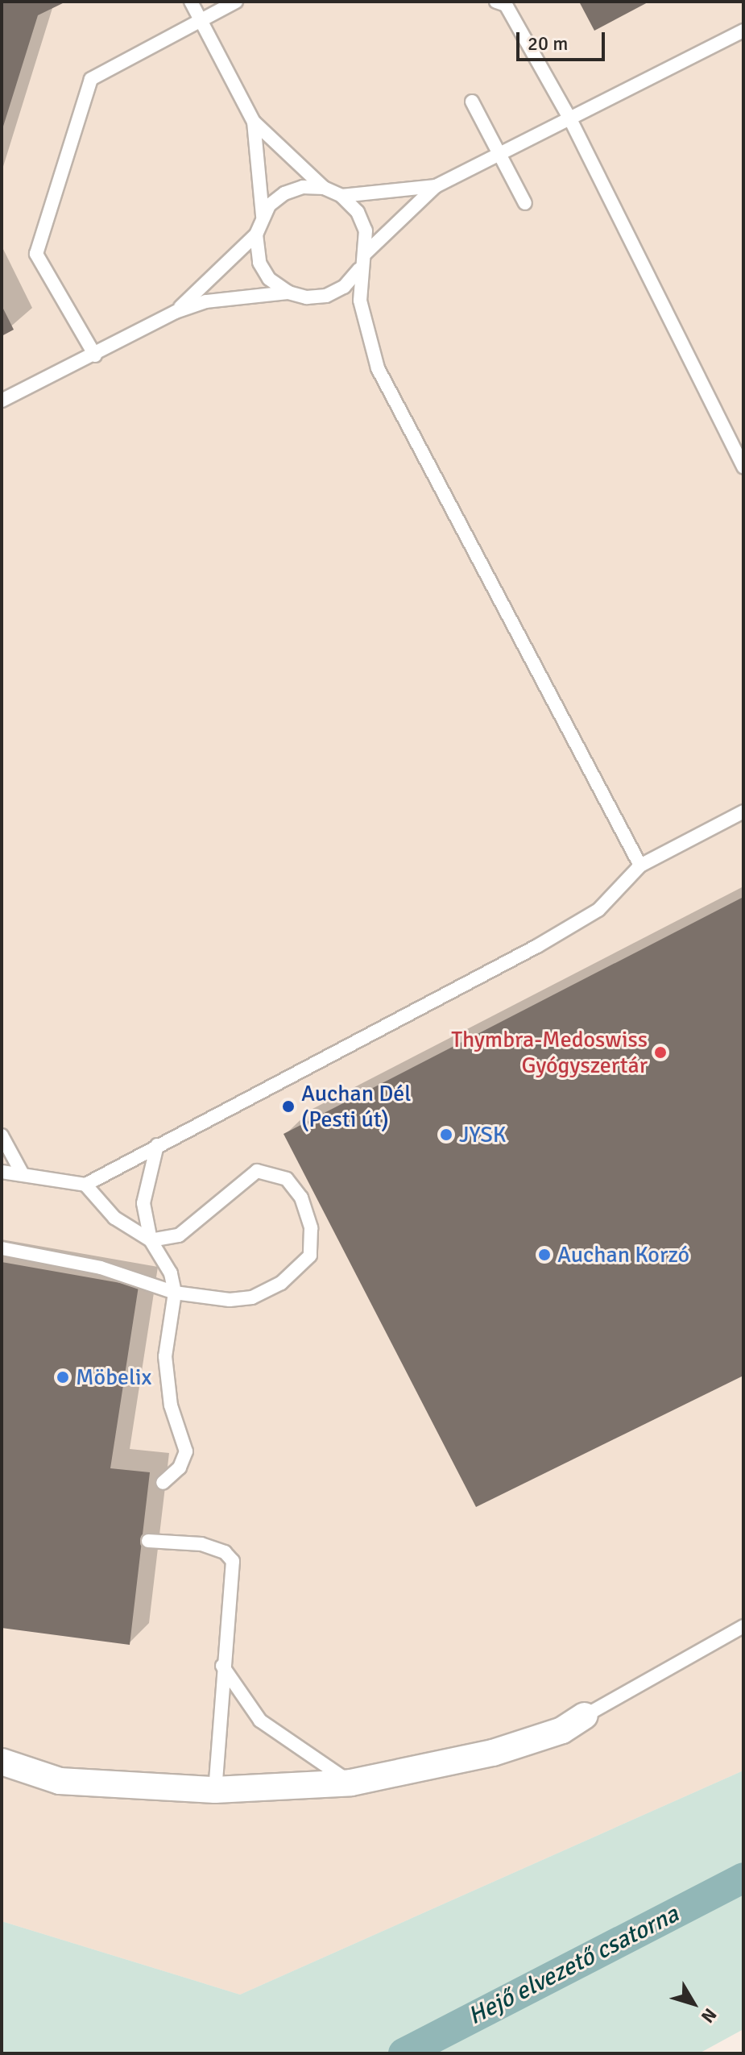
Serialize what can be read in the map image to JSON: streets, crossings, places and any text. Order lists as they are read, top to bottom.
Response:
{
  "water": ["Hejő elvezető csatorna"],
  "places": [
    "Thymbra-Medoswiss Gyógyszertár",
    "Auchan Dél (Pesti út)",
    "JYSK",
    "Auchan Korzó",
    "Möbelix"
  ],
  "scale_bar": "20 m",
  "north": "bottom right"
}
